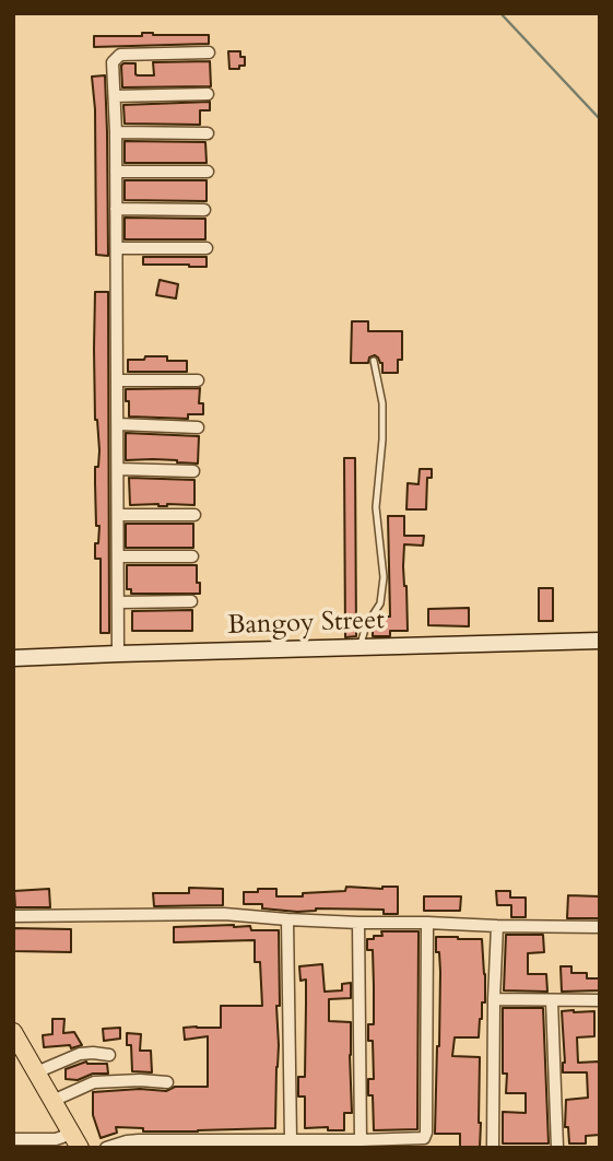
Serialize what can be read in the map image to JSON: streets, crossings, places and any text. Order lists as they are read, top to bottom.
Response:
{
  "streets": {
    "main road": ["Bangoy Street"]
  }
}
